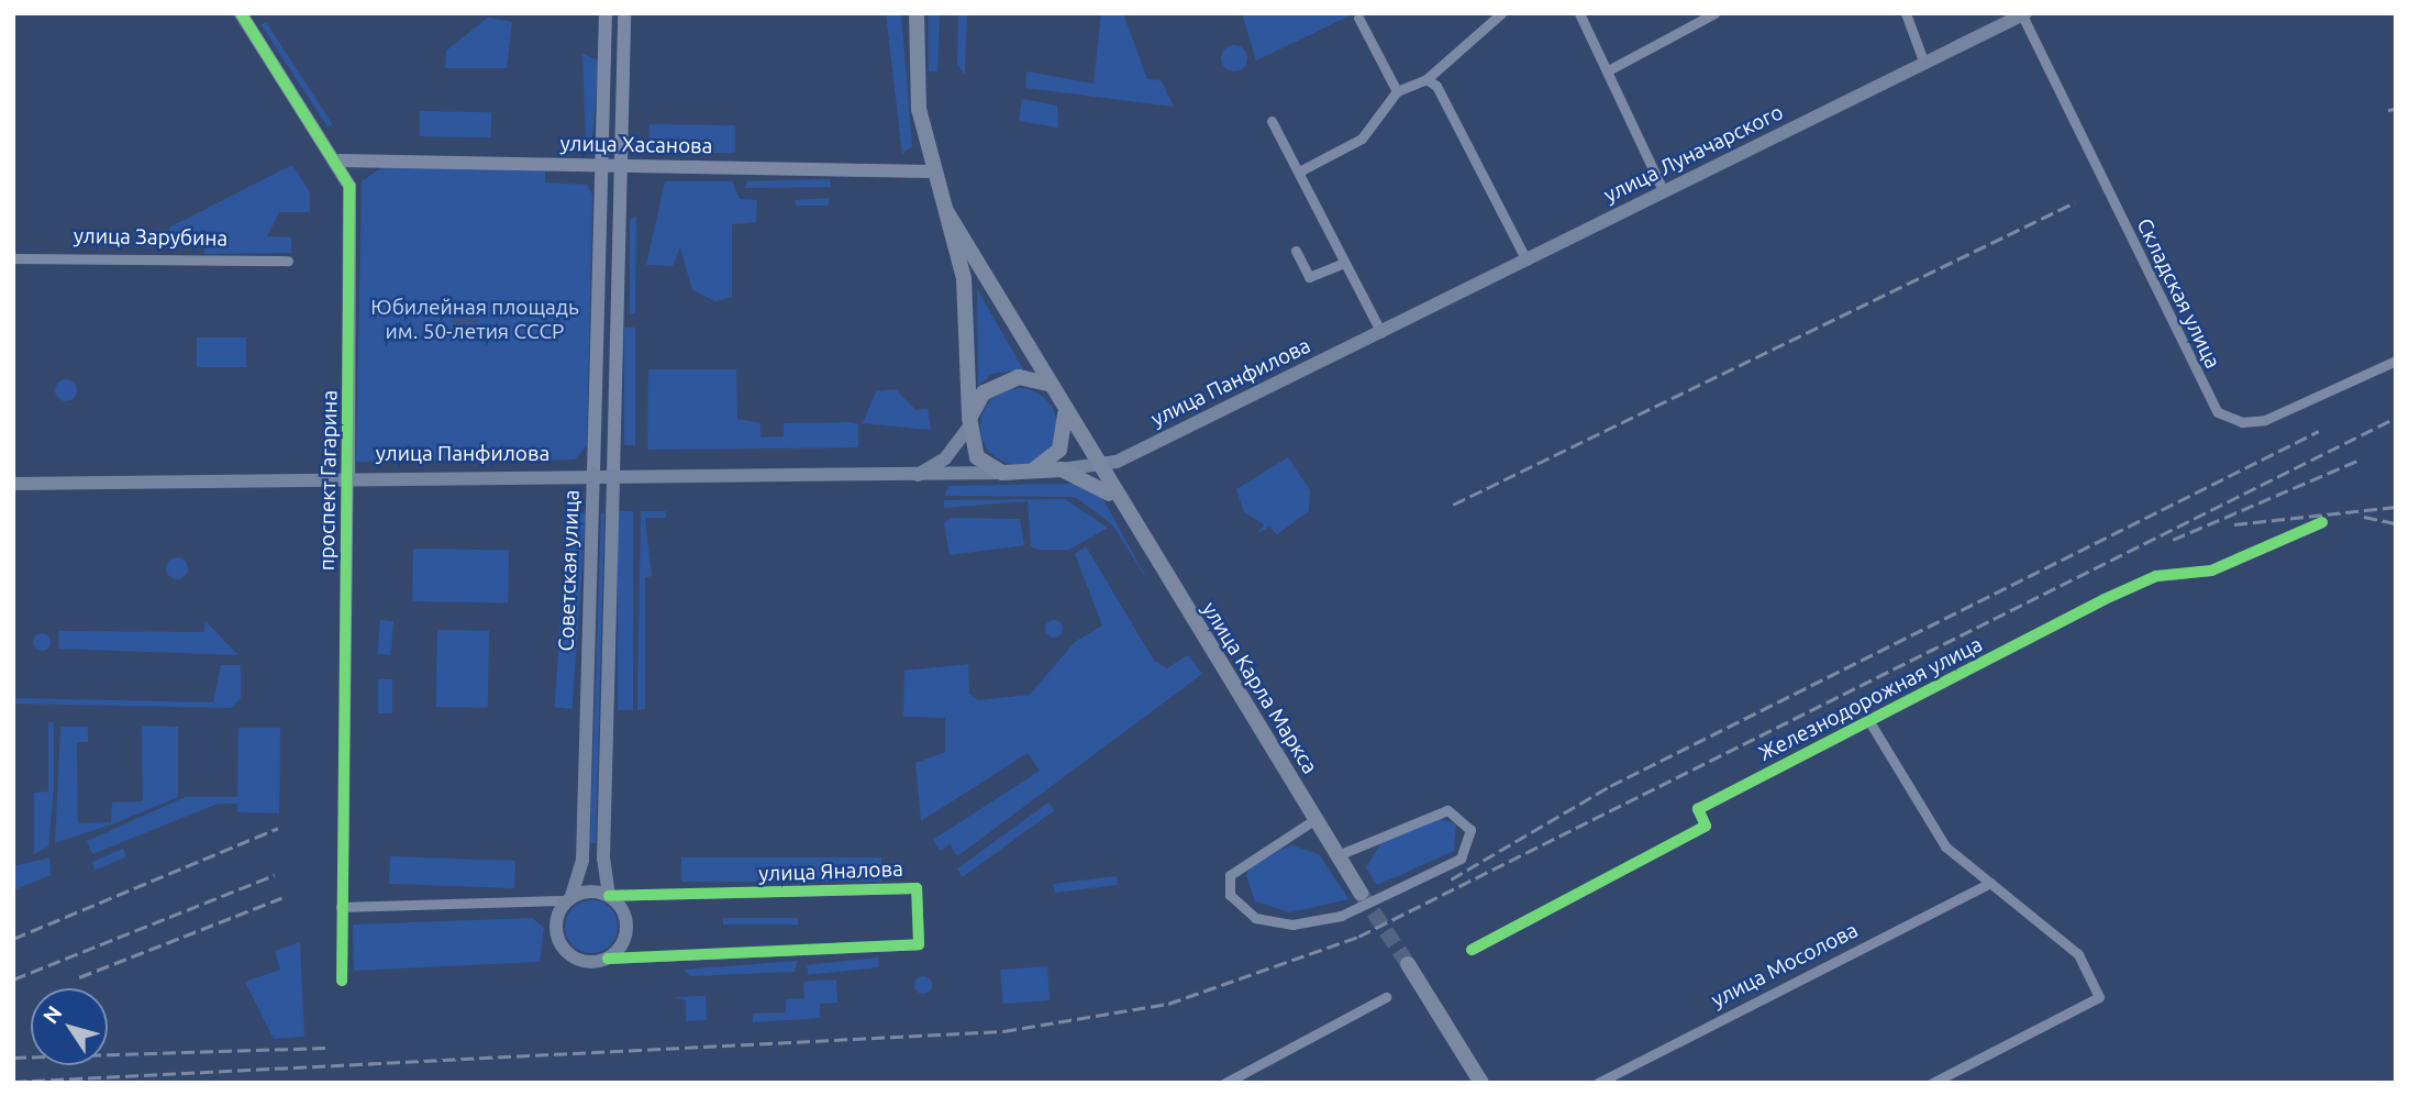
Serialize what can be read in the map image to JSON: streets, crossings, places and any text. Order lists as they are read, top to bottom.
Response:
{
  "streets": {
    "main road": [
      "улица Луначарского",
      "улица Панфилова",
      "Советская улица",
      "улица Карла Маркса"
    ],
    "street": [
      "улица Хасанова",
      "улица Зарубина",
      "Складская улица",
      "проспект Гагарина",
      "Железнодорожная улица",
      "улица Яналова",
      "улица Мосолова"
    ]
  },
  "crossings": [
    ["улица Хасанова", "проспект Гагарина"],
    ["улица Хасанова", "Советская улица"],
    ["улица Луначарского", "Складская улица"],
    ["улица Луначарского", "улица Панфилова"],
    ["улица Панфилова", "проспект Гагарина"],
    ["улица Панфилова", "Советская улица"],
    ["улица Панфилова", "улица Карла Маркса"],
    ["Советская улица", "улица Яналова"]
  ],
  "parks": ["Юбилейная площадь им. 50-летия СССР"],
  "north": "top left"
}
